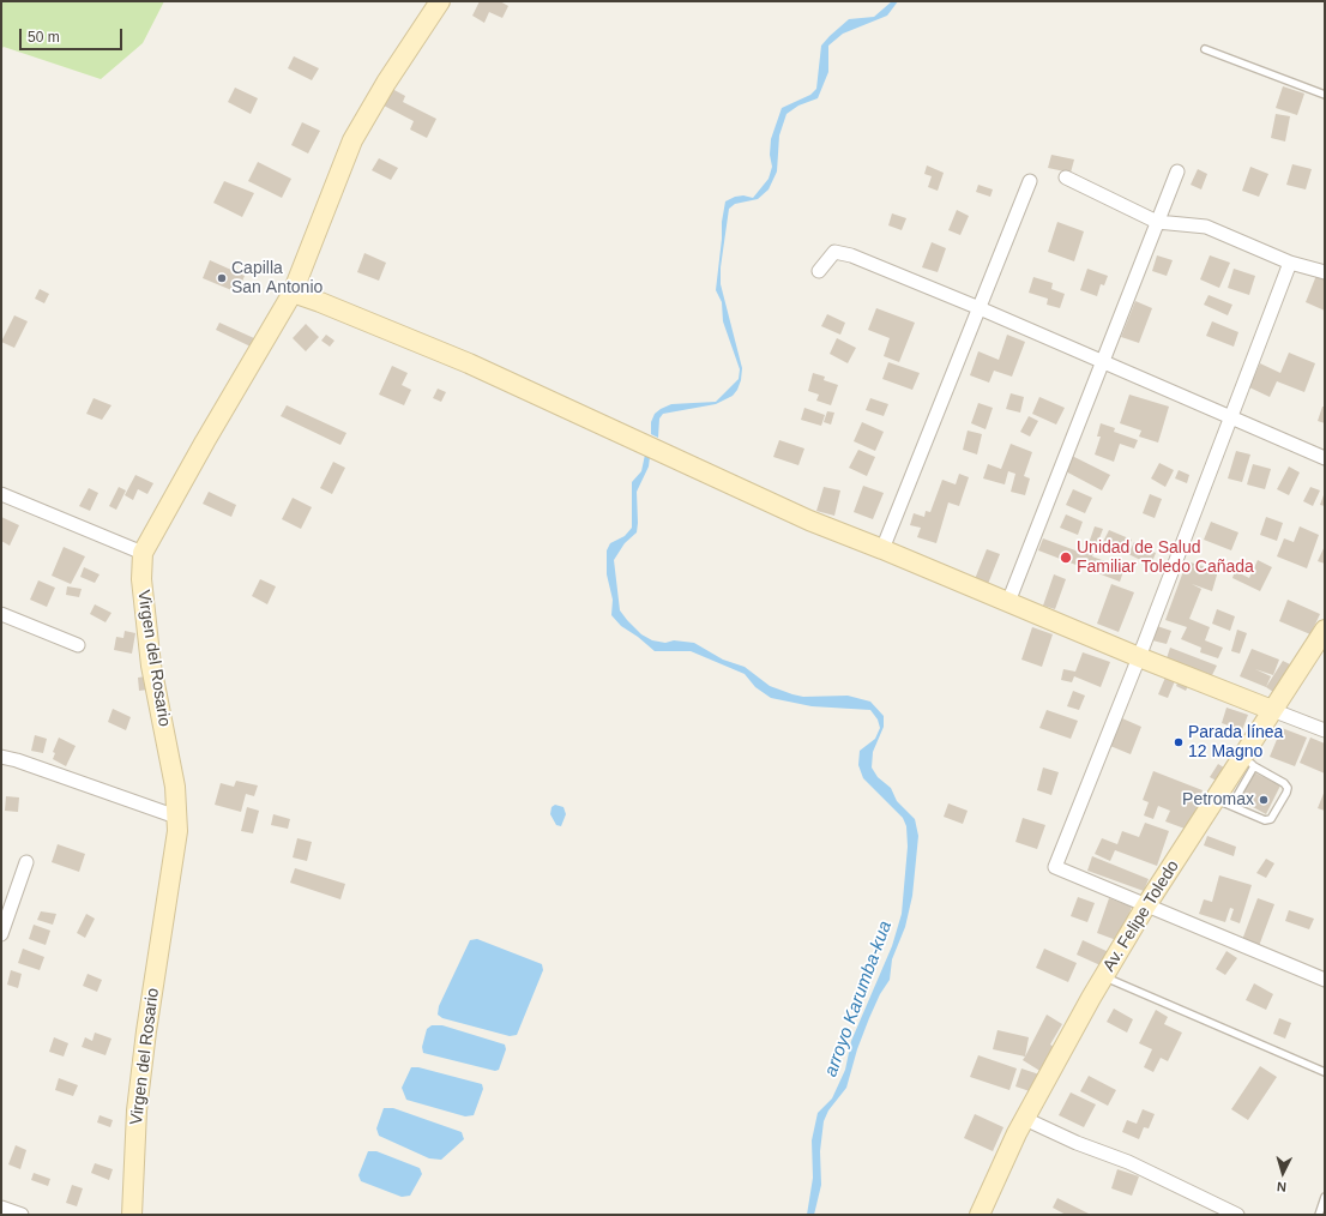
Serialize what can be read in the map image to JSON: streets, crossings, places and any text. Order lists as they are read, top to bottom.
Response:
{
  "streets": {
    "street": ["Virgen del Rosario", "Av. Felipe Toledo"]
  },
  "water": ["arroyo Karumba-kua"],
  "places": [
    "Capilla San Antonio",
    "Unidad de Salud Familiar Toledo Cañada",
    "Parada línea 12 Magno",
    "Petromax"
  ],
  "scale_bar": "50 m",
  "north": "bottom"
}
